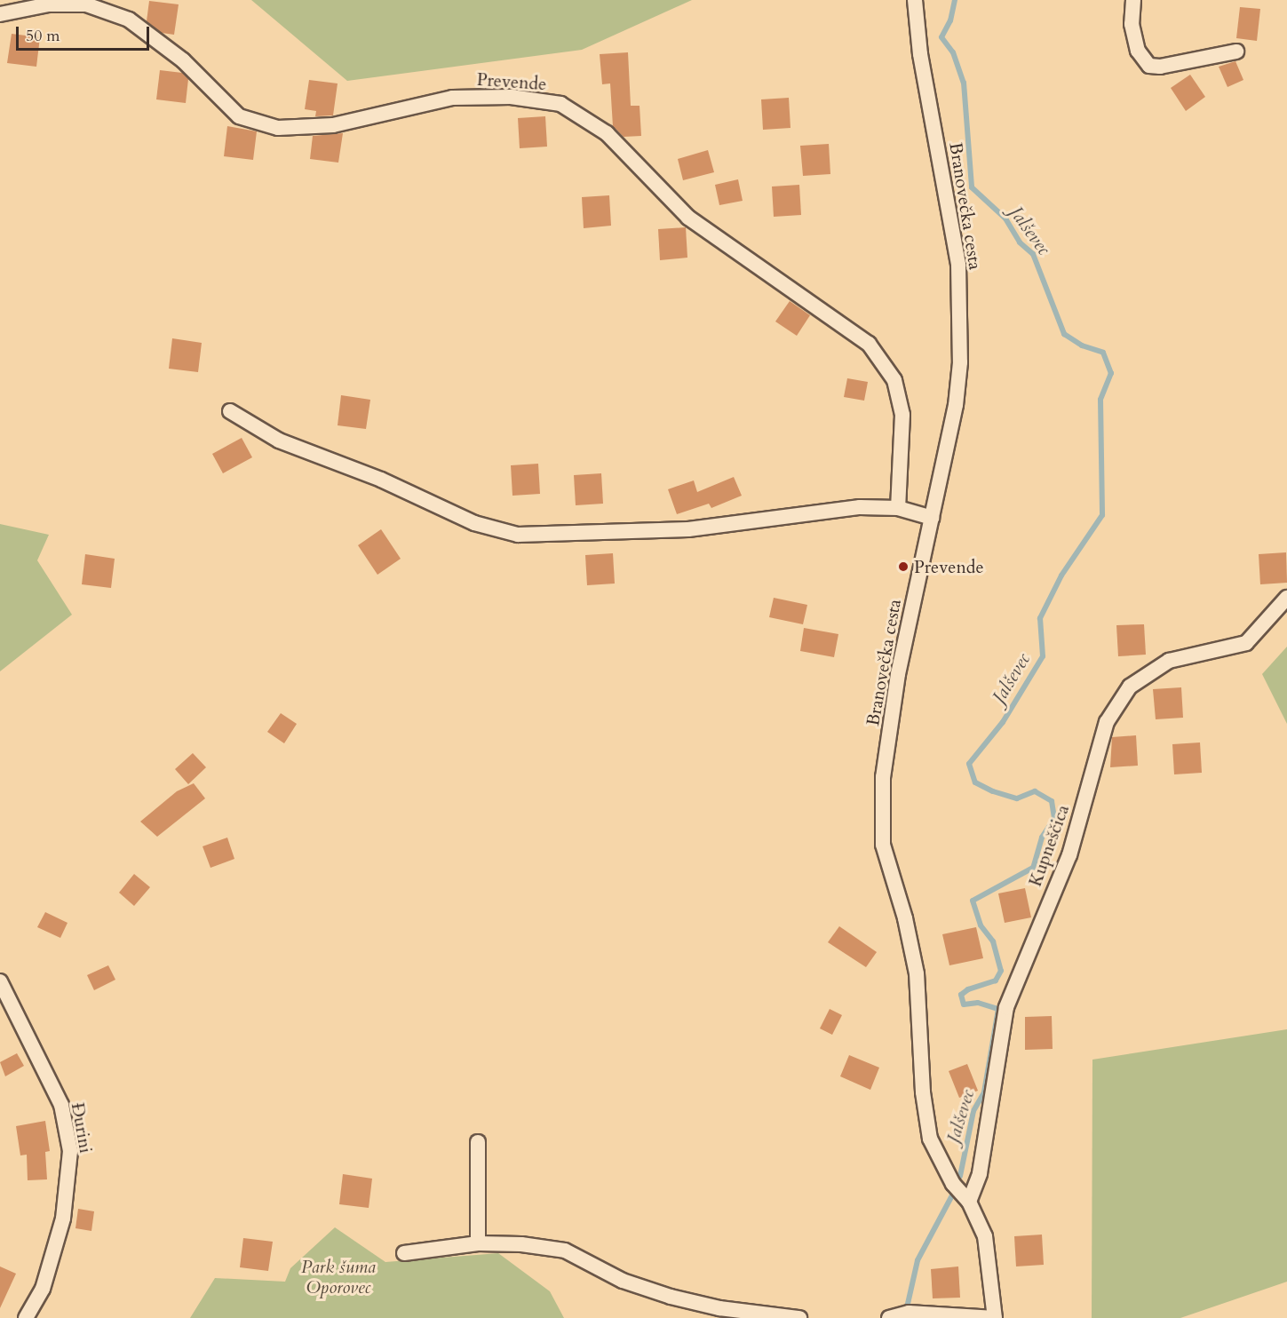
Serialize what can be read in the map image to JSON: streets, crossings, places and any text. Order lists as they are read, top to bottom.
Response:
{
  "streets": {
    "street": [
      "Prevende",
      "Branovečka cesta",
      "Kupneščica",
      "Đurini"
    ]
  },
  "crossings": [
    ["Branovečka cesta", "Kupneščica"]
  ],
  "water": ["Jalševec"],
  "parks": ["Park šuma Oporovec"],
  "places": ["Prevende"],
  "scale_bar": "50 m"
}
